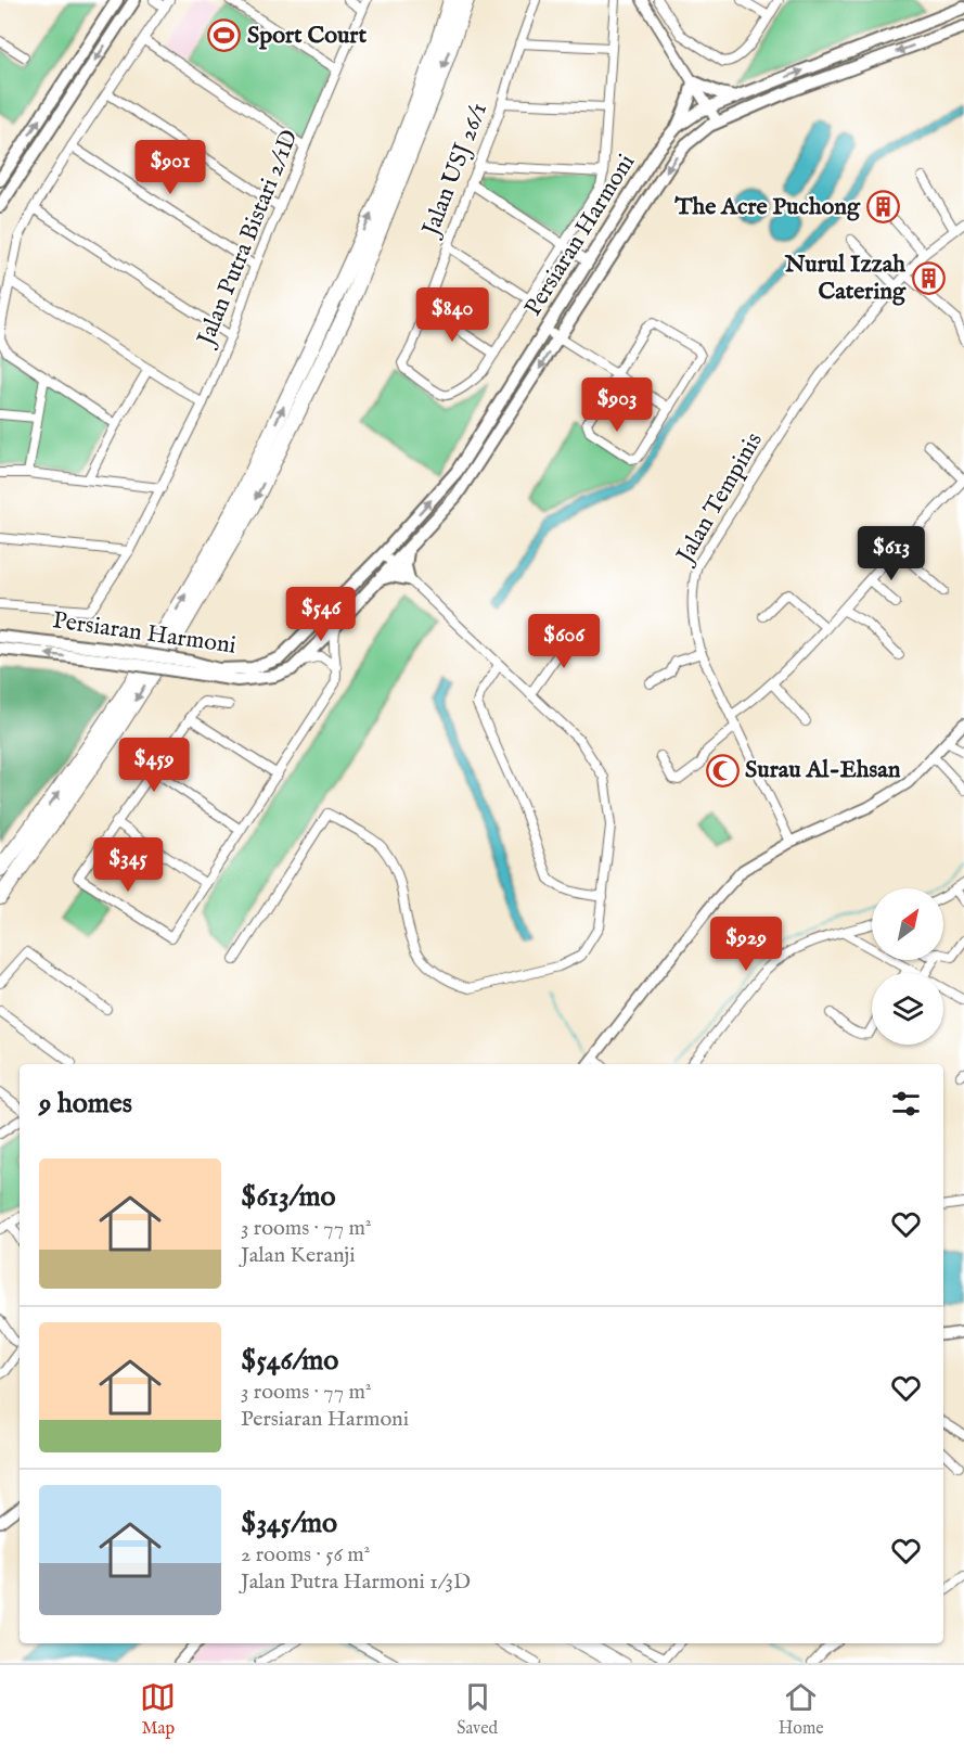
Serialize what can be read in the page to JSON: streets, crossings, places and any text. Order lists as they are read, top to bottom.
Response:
{
  "streets": {
    "main road": ["Persiaran Harmoni"],
    "street": ["Jalan USJ 26/1", "Jalan Putra Bistari 2/1D", "Jalan Tempinis"]
  },
  "places": {
    "sports": ["Sport Court"],
    "building": ["The Acre Puchong", "Nurul Izzah Catering"],
    "mosque": ["Surau Al-Ehsan"]
  },
  "north": "top right",
  "page": {
    "price": [
      "$901",
      "$840",
      "$903",
      "$613",
      "$546",
      "$606",
      "$459",
      "$345",
      "$929"
    ],
    "heading": "9 homes",
    "list": [
      {
        "name": "$613/mo",
        "note": "3 rooms · 77 m² · Jalan Keranji"
      },
      {
        "name": "$546/mo",
        "note": "3 rooms · 77 m² · Persiaran Harmoni"
      },
      {
        "name": "$345/mo",
        "note": "2 rooms · 56 m² · Jalan Putra Harmoni 1/3D"
      }
    ],
    "tabs": ["Map", "Saved", "Home"]
  }
}
